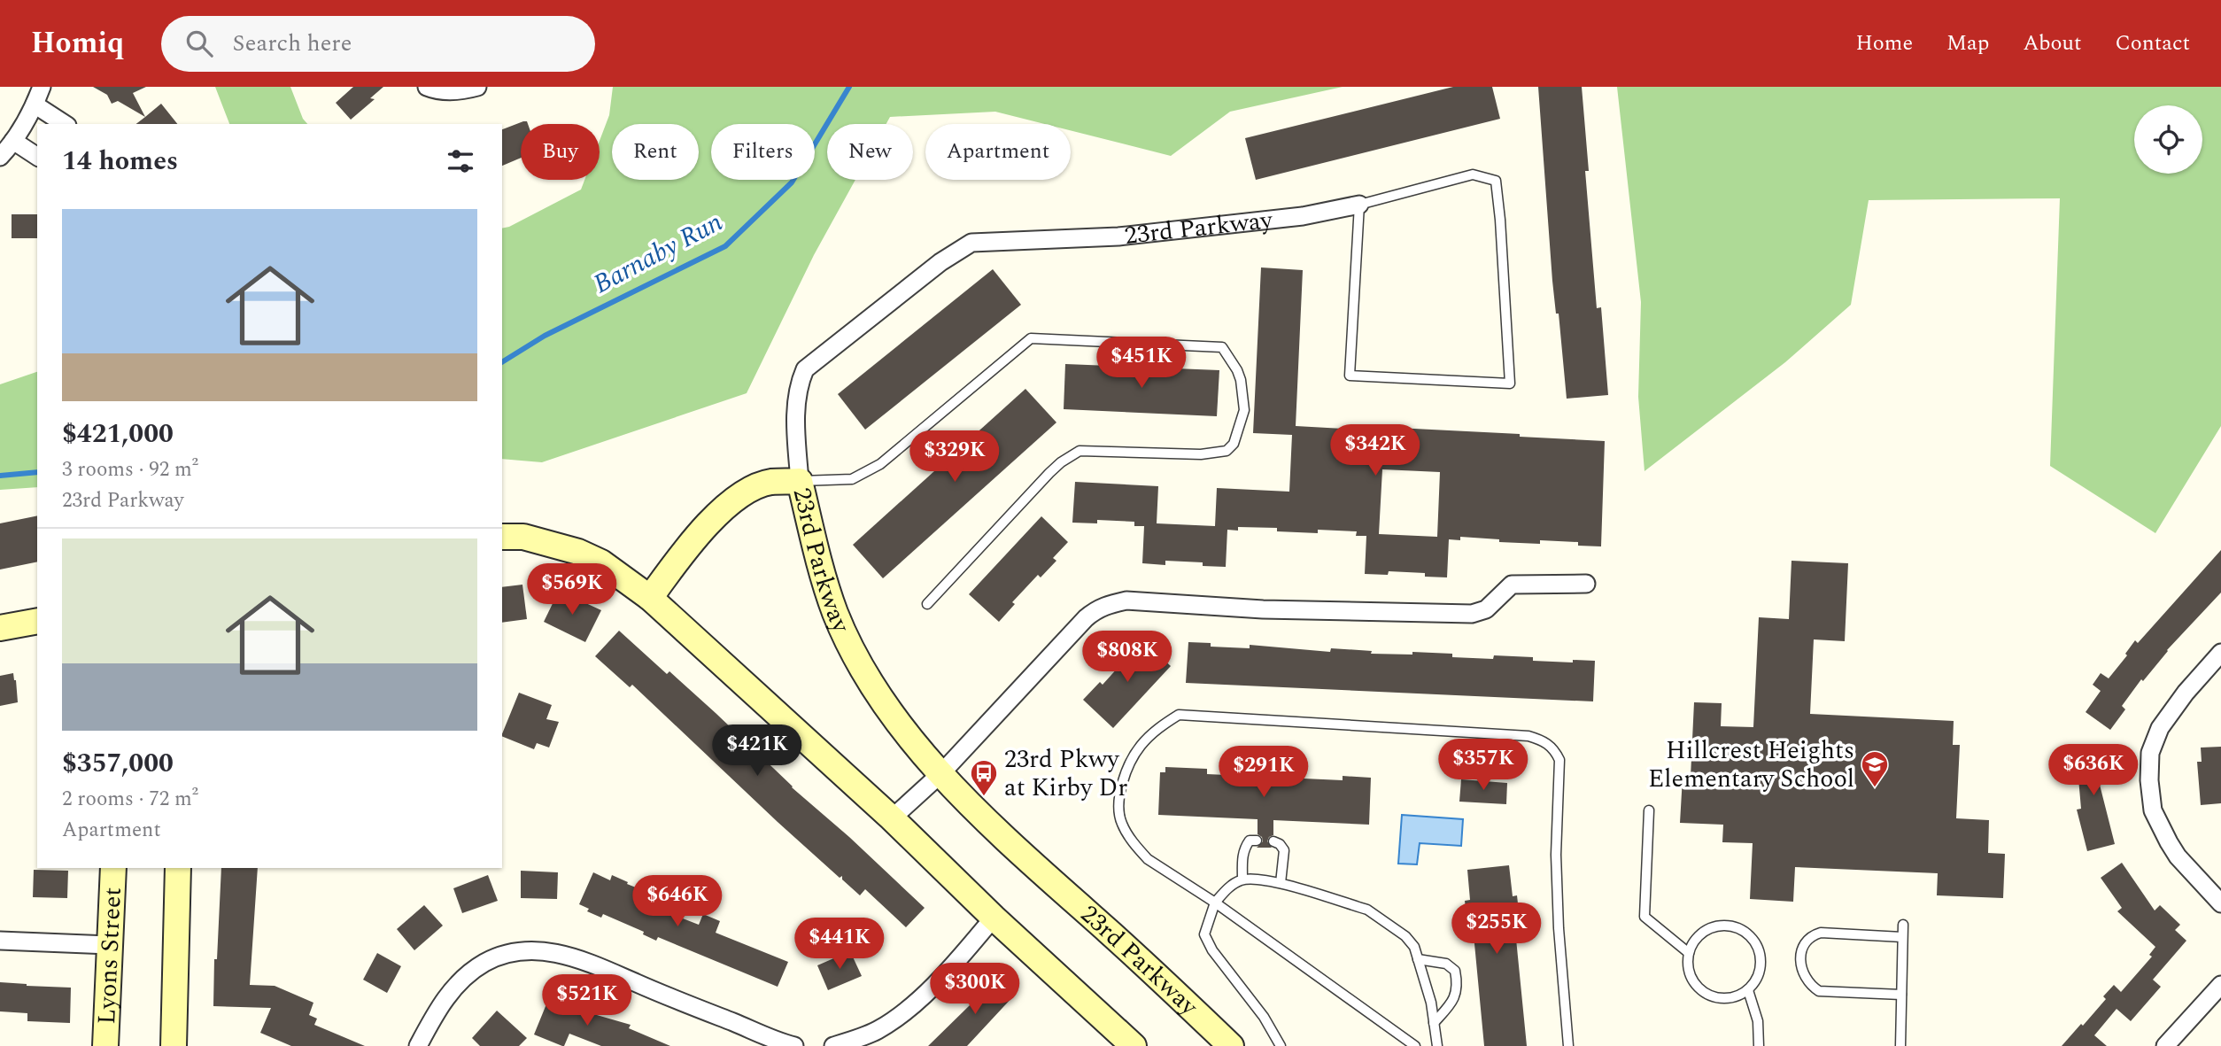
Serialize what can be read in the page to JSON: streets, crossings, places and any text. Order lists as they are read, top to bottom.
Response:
{
  "streets": {
    "street": ["23rd Parkway", "Lyons Street"]
  },
  "water": ["Barnaby Run"],
  "places": {
    "school or university": ["Hillcrest Heights Elementary School"],
    "bus stop": ["23rd Pkwy at Kirby Dr"]
  },
  "page": {
    "header": "Homiq",
    "search": "Search here",
    "nav": [
      "Home",
      "Map",
      "About",
      "Contact"
    ],
    "chip": [
      "Buy",
      "Rent",
      "Filters",
      "New",
      "Apartment"
    ],
    "heading": "14 homes",
    "list": [
      {
        "name": "$421,000",
        "note": "3 rooms · 92 m² · 23rd Parkway"
      },
      {
        "name": "$357,000",
        "note": "2 rooms · 72 m² · Apartment"
      }
    ],
    "price": [
      "$451K",
      "$342K",
      "$329K",
      "$569K",
      "$808K",
      "$421K",
      "$357K",
      "$636K",
      "$291K",
      "$646K",
      "$255K",
      "$441K",
      "$300K",
      "$521K"
    ]
  }
}
